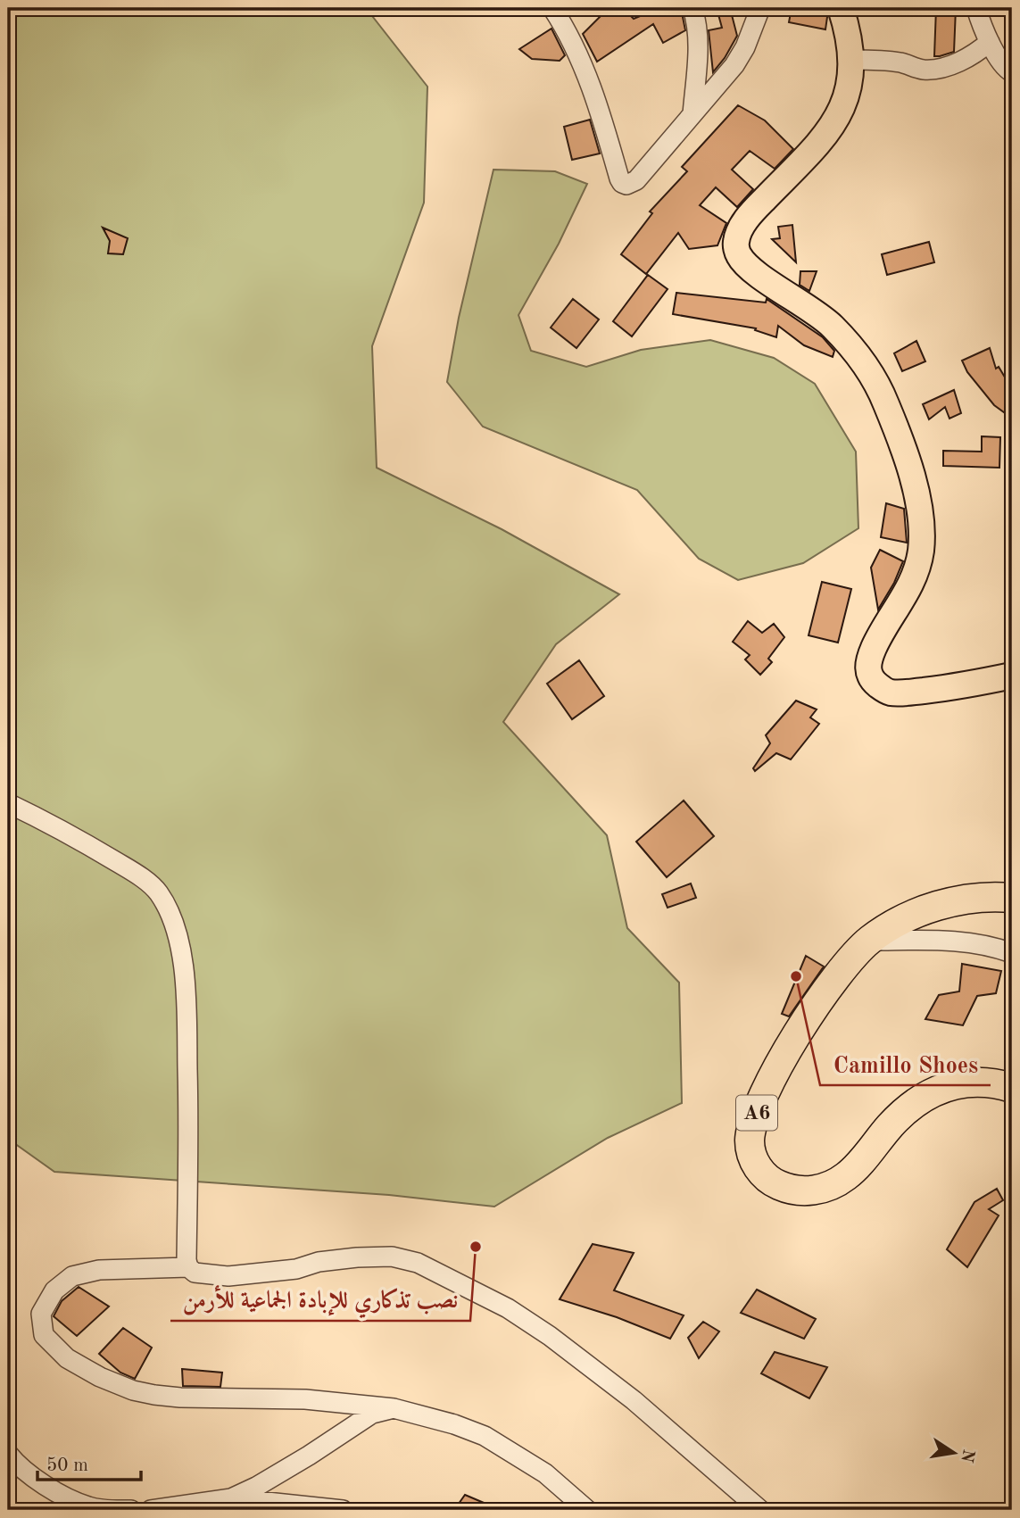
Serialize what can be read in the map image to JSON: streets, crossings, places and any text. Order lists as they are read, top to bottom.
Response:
{
  "streets": {
    "highway": ["A6"]
  },
  "places": ["Camillo Shoes", "نصب تذكاري للإبادة الجماعية للأرمن"],
  "scale_bar": "50 m",
  "north": "right"
}
